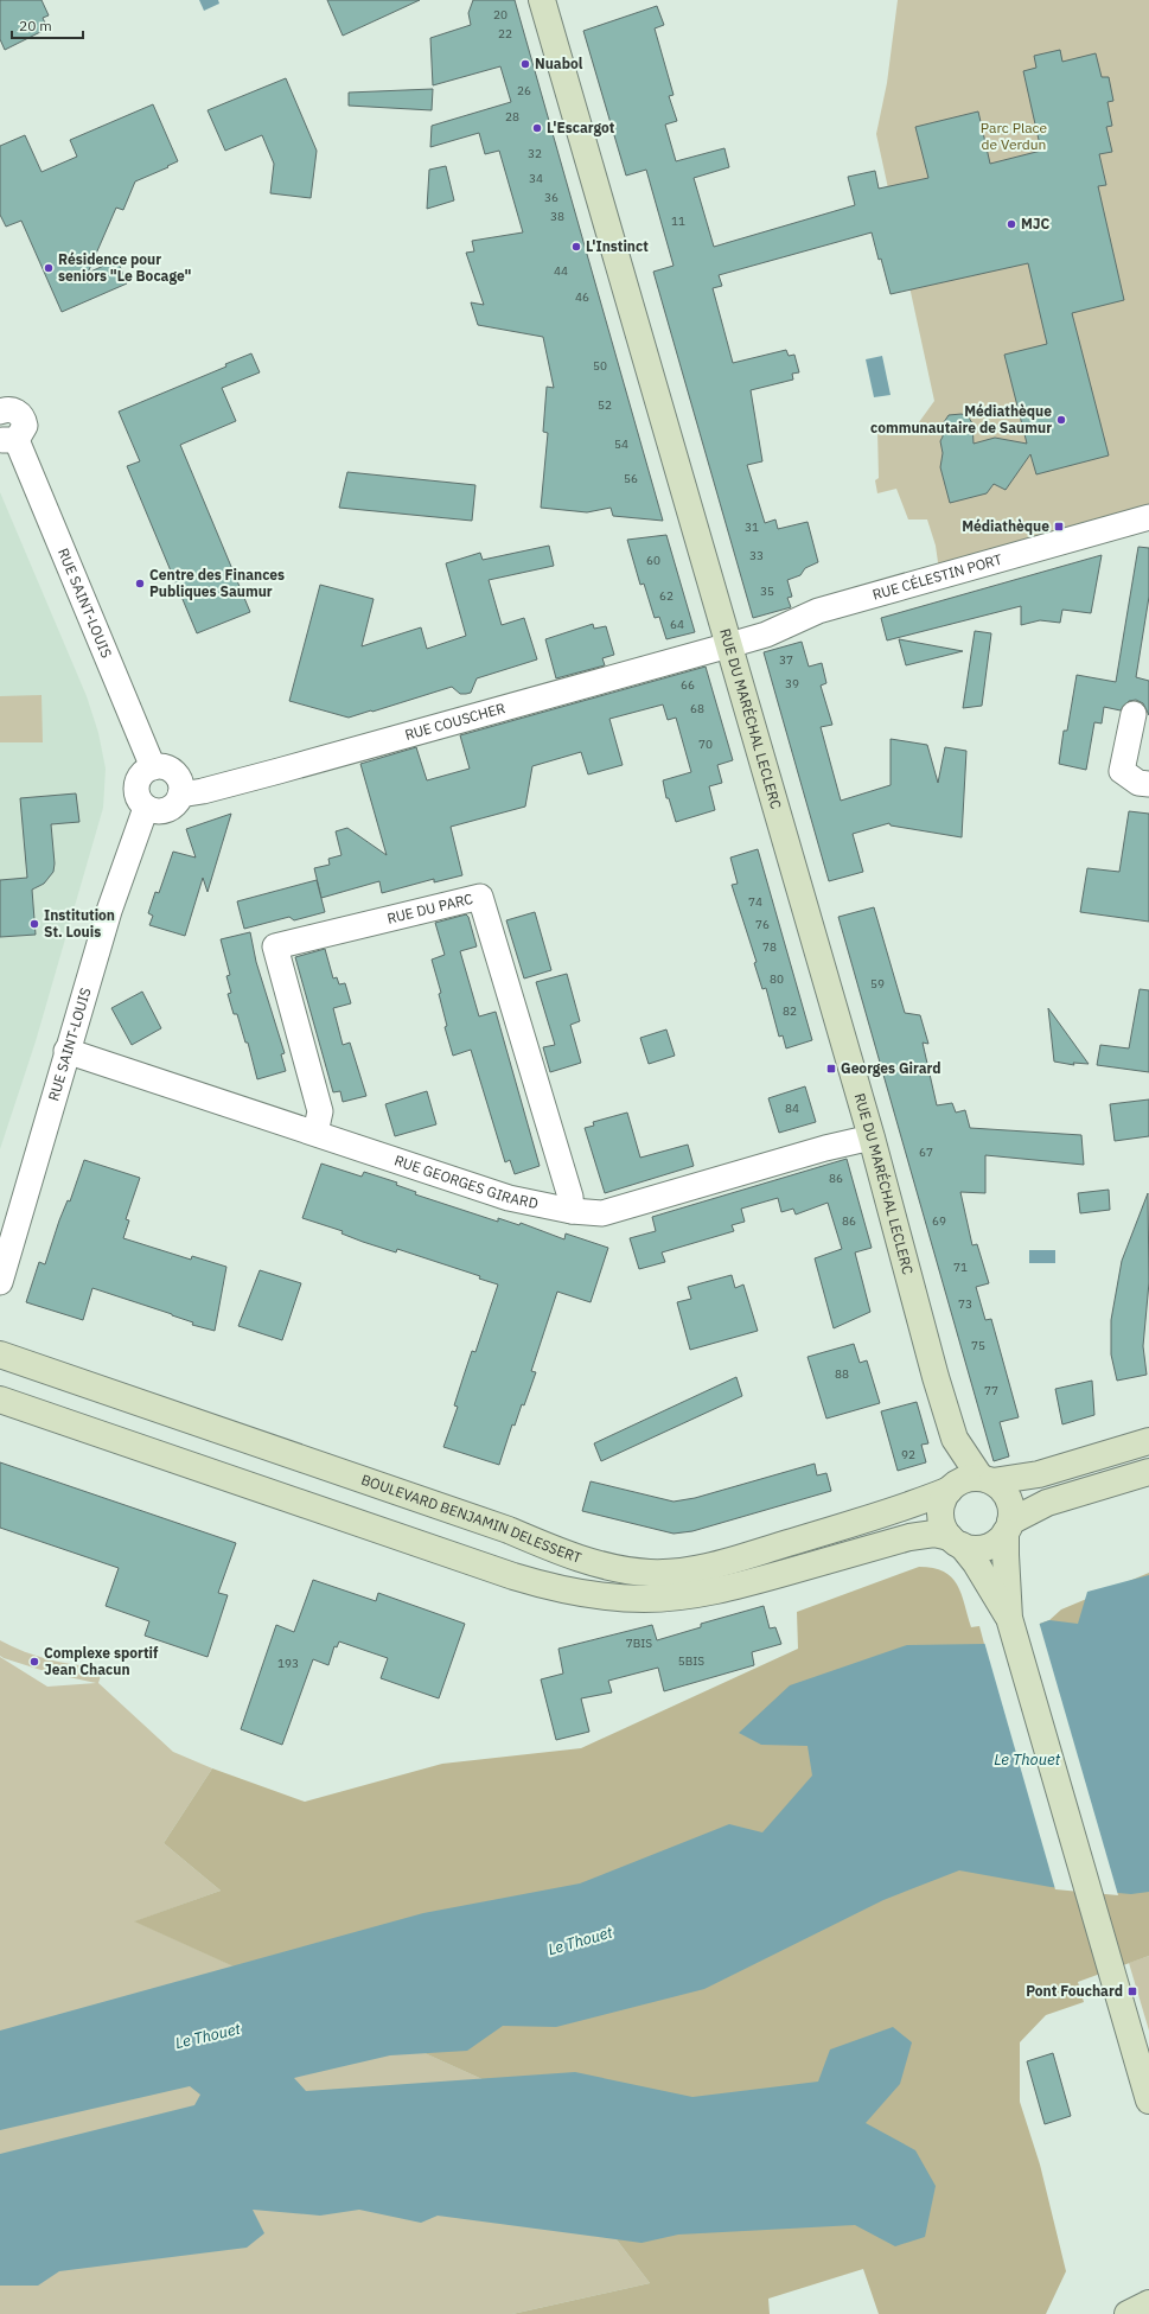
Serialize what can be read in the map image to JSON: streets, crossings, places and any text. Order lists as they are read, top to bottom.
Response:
{
  "streets": {
    "main road": ["RUE DU MARÉCHAL LECLERC", "BOULEVARD BENJAMIN DELESSERT"],
    "street": [
      "RUE CÉLESTIN PORT",
      "RUE SAINT-LOUIS",
      "RUE COUSCHER",
      "RUE DU PARC",
      "RUE GEORGES GIRARD"
    ]
  },
  "crossings": [
    ["RUE CÉLESTIN PORT", "RUE DU MARÉCHAL LECLERC"],
    ["RUE CÉLESTIN PORT", "RUE COUSCHER"],
    ["RUE SAINT-LOUIS", "RUE COUSCHER"],
    ["RUE SAINT-LOUIS", "RUE GEORGES GIRARD"],
    ["RUE DU MARÉCHAL LECLERC", "RUE COUSCHER"],
    ["RUE DU MARÉCHAL LECLERC", "RUE GEORGES GIRARD"],
    ["RUE DU MARÉCHAL LECLERC", "BOULEVARD BENJAMIN DELESSERT"],
    ["RUE DU PARC", "RUE GEORGES GIRARD"]
  ],
  "water": ["Le Thouet"],
  "parks": ["Parc Place de Verdun"],
  "places": {
    "other": [
      "Nuabol",
      "L'Escargot",
      "MJC",
      "L'Instinct",
      "Résidence pour seniors \"Le Bocage\"",
      "Médiathèque communautaire de Saumur",
      "Centre des Finances Publiques Saumur",
      "Institution St. Louis",
      "Complexe sportif Jean Chacun"
    ],
    "transit": ["Médiathèque", "Georges Girard", "Pont Fouchard"]
  },
  "house_numbers": [
    "20",
    "22",
    "26",
    "28",
    "32",
    "34",
    "36",
    "38",
    "11",
    "44",
    "46",
    "50",
    "52",
    "54",
    "56",
    "31",
    "33",
    "60",
    "35",
    "62",
    "64",
    "37",
    "39",
    "66",
    "68",
    "70",
    "74",
    "76",
    "78",
    "80",
    "59",
    "82",
    "84",
    "67",
    "86",
    "86",
    "69",
    "71",
    "73",
    "75",
    "88",
    "77",
    "92",
    "7BIS",
    "5BIS",
    "193"
  ],
  "scale_bar": "20 m"
}
